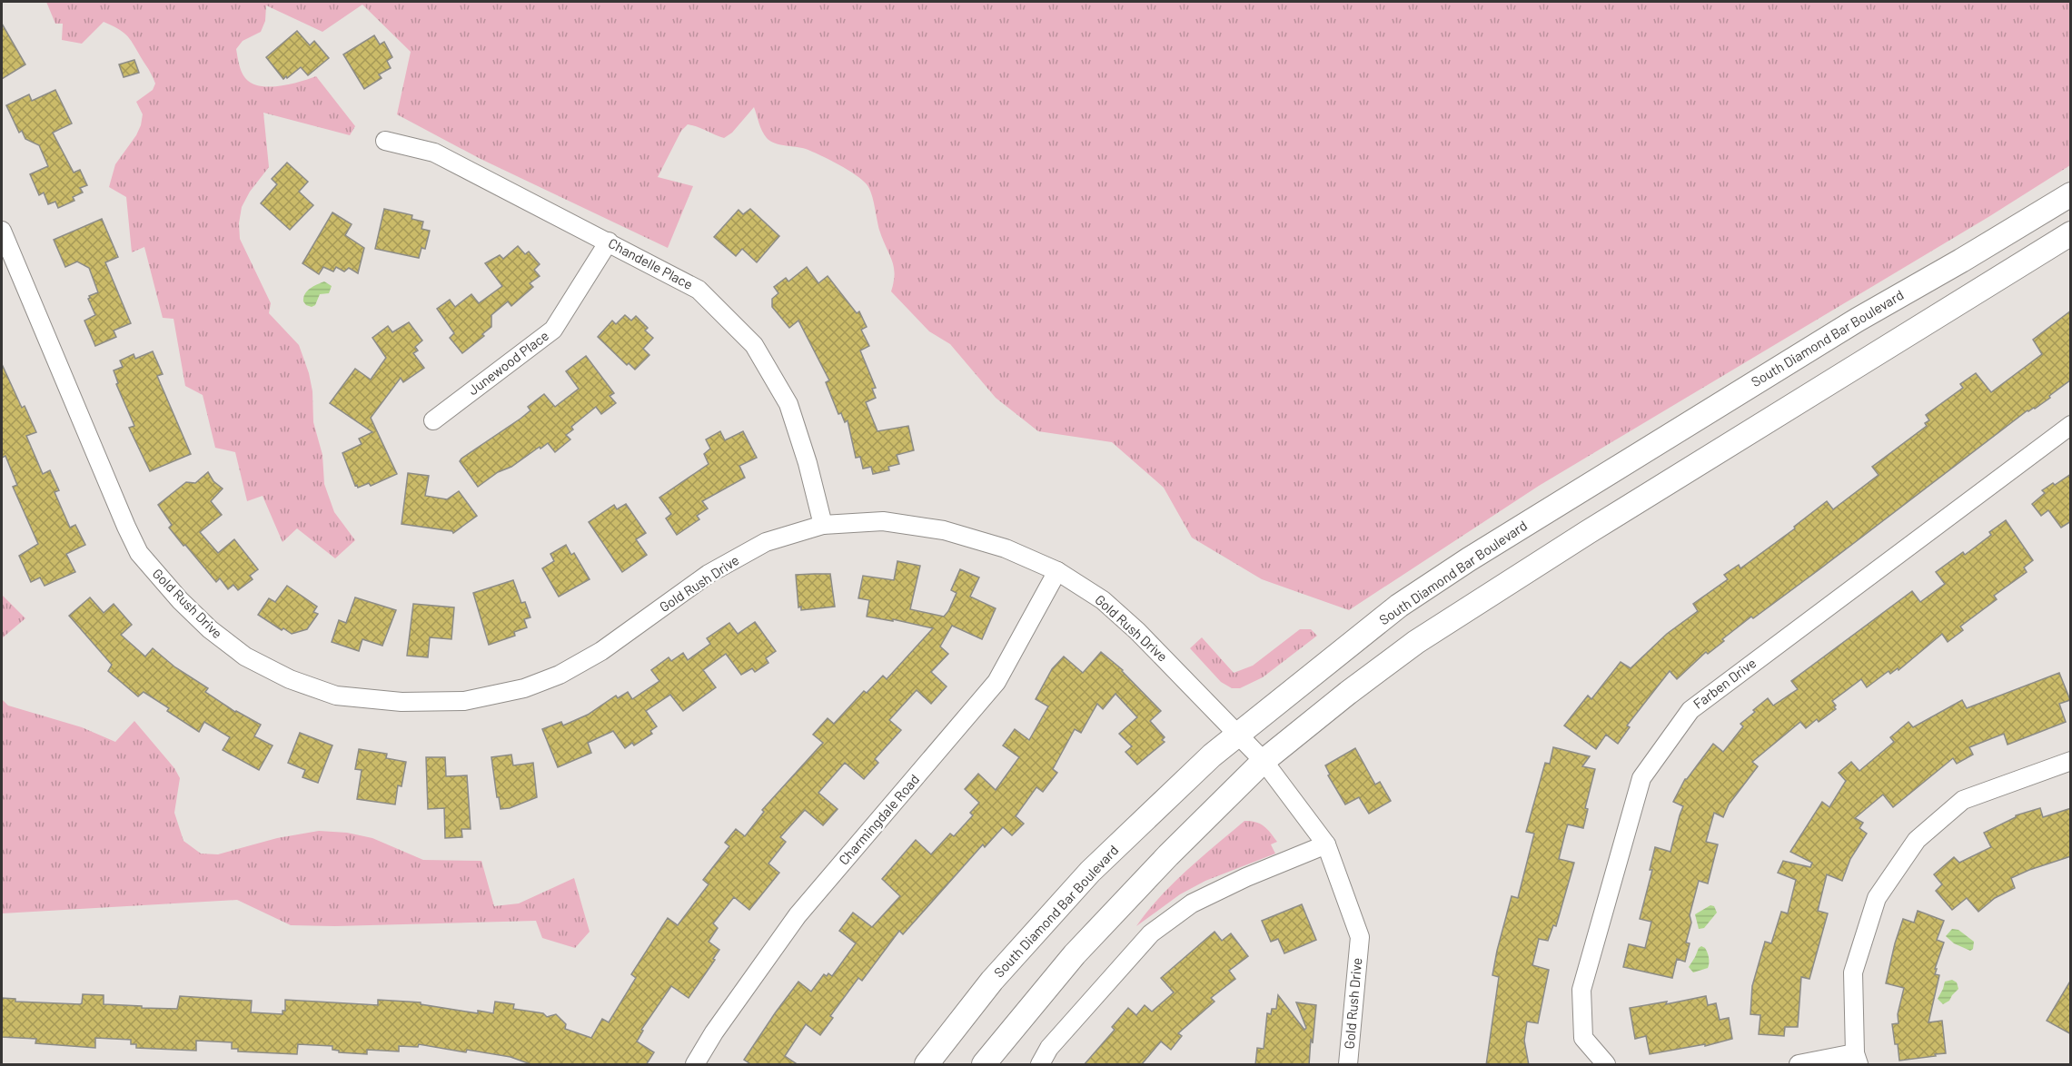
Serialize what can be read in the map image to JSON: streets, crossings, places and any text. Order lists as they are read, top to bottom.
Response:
{
  "streets": {
    "main road": ["South Diamond Bar Boulevard"],
    "street": [
      "Chandelle Place",
      "Junewood Place",
      "Gold Rush Drive",
      "Farben Drive",
      "Charmingdale Road"
    ]
  },
  "crossings": [
    ["Chandelle Place", "Junewood Place"],
    ["Chandelle Place", "Gold Rush Drive"],
    ["South Diamond Bar Boulevard", "Gold Rush Drive"],
    ["Gold Rush Drive", "Charmingdale Road"]
  ]
}
